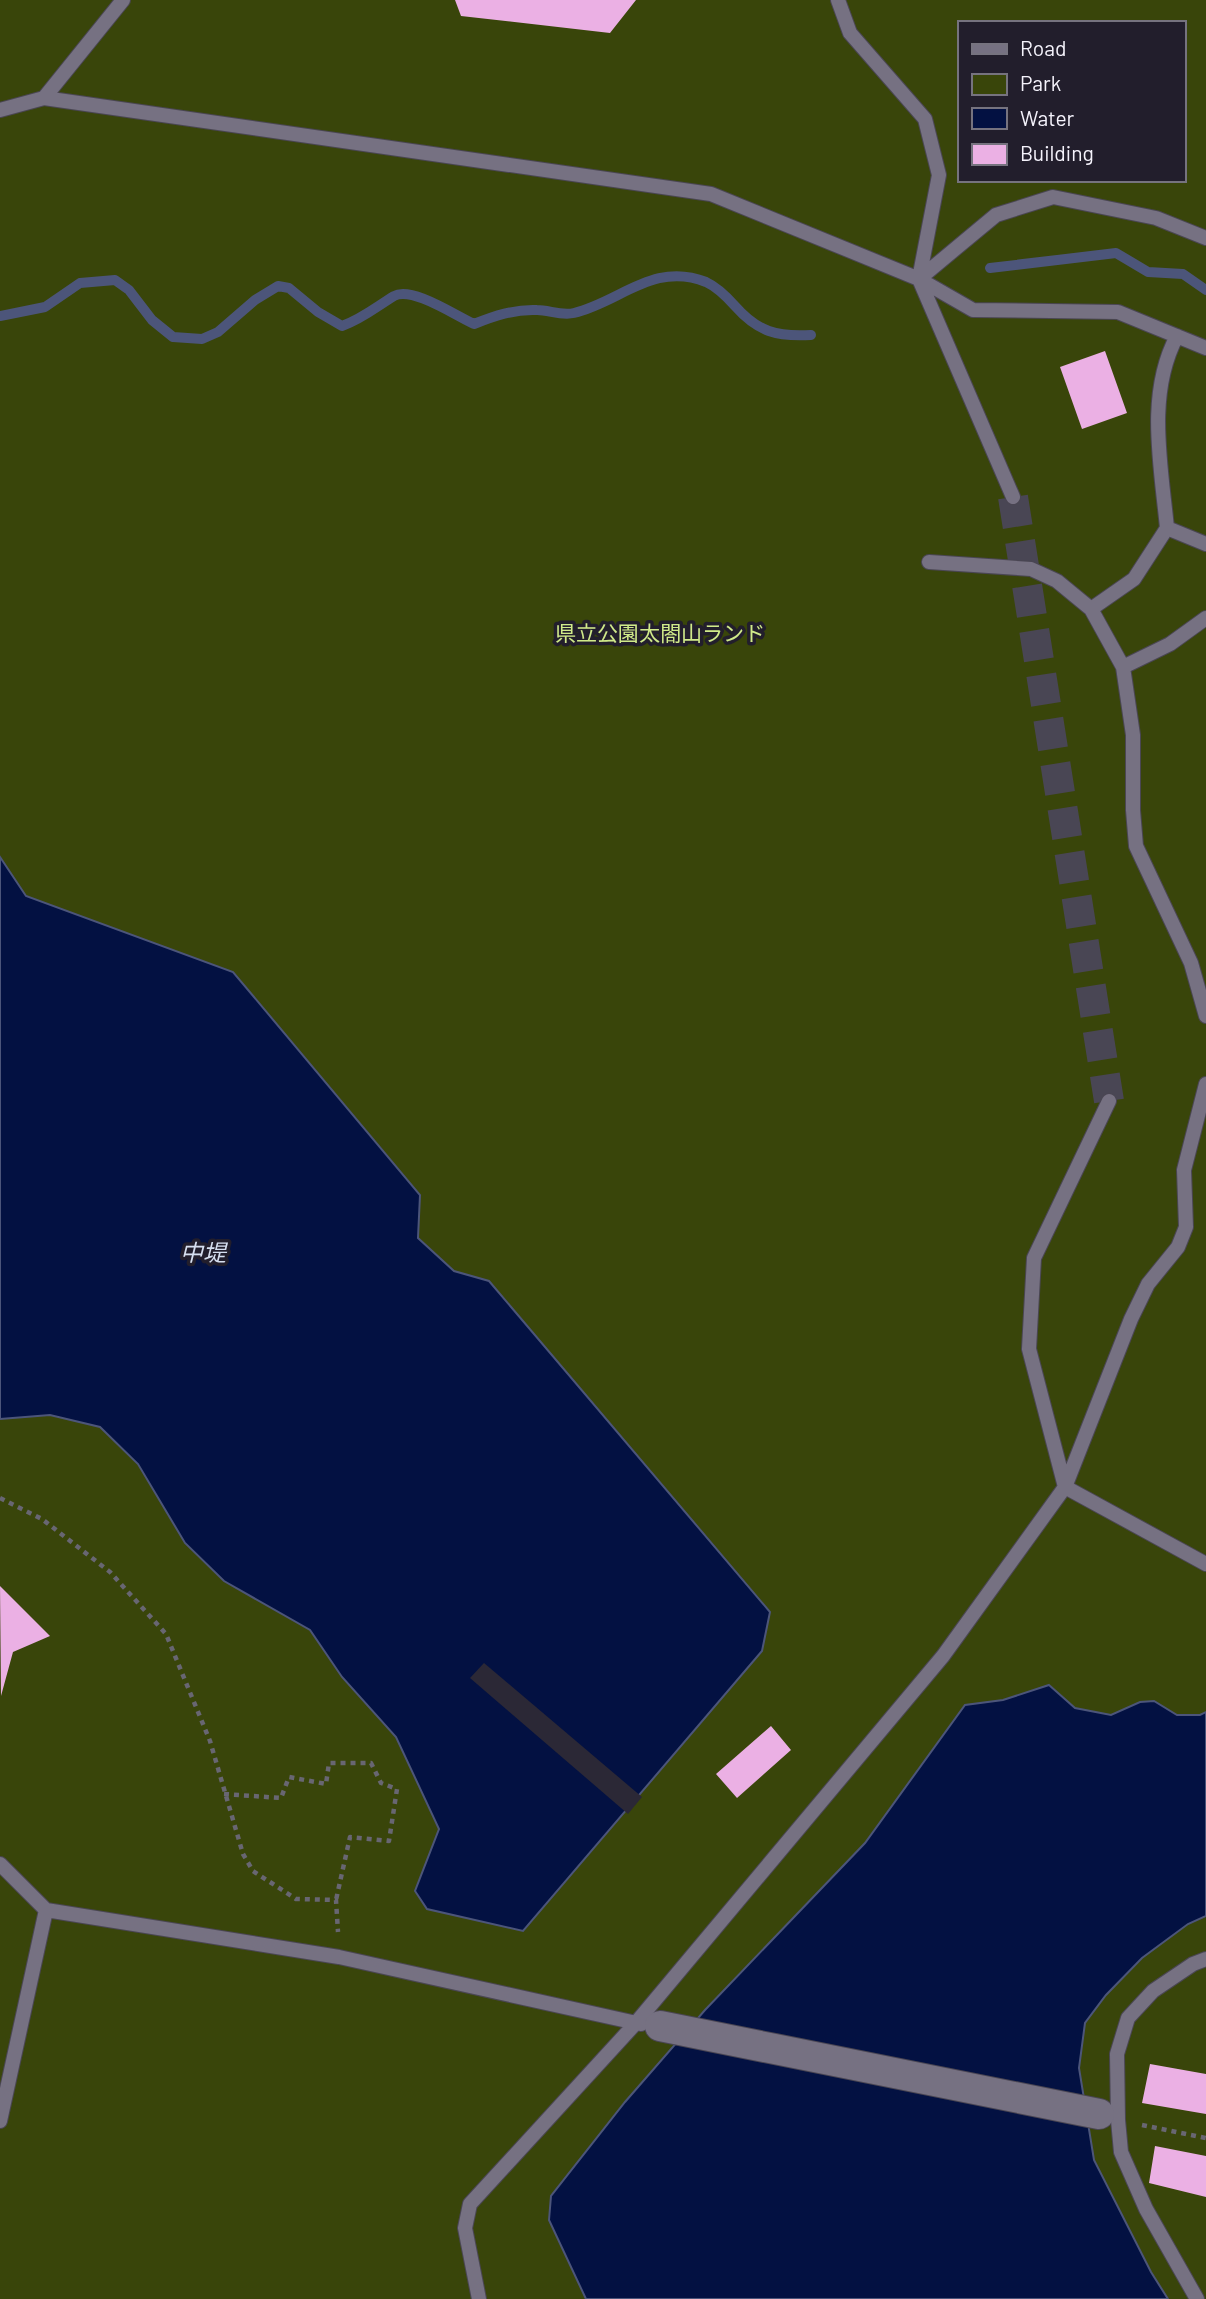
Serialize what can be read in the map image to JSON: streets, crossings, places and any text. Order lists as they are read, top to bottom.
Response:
{
  "water": ["中堤"],
  "parks": ["県立公園太閤山ランド"],
  "legend": [
    "Road",
    "Park",
    "Water",
    "Building"
  ]
}
